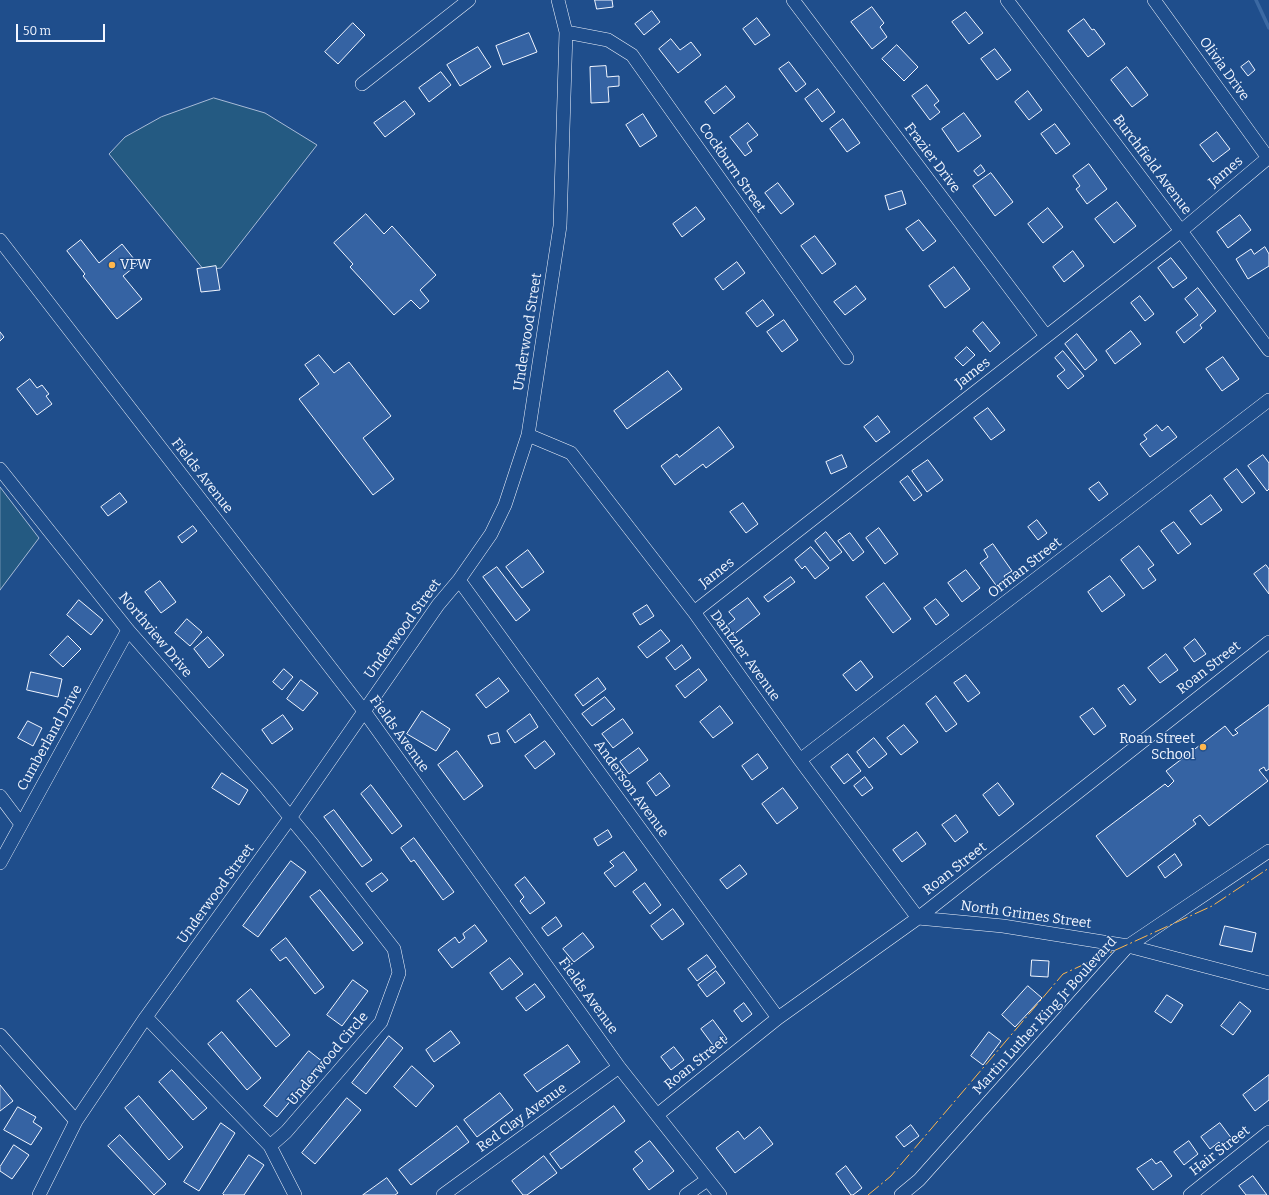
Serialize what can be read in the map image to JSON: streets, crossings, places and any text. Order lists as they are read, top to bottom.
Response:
{
  "streets": {
    "street": [
      "Olivia Drive",
      "Frazier Drive",
      "Burchfield Avenue",
      "Cockburn Street",
      "James",
      "Underwood Street",
      "Fields Avenue",
      "Orman Street",
      "Northview Drive",
      "Dantzler Avenue",
      "Roan Street",
      "Cumberland Drive",
      "Anderson Avenue",
      "North Grimes Street",
      "Martin Luther King Jr Boulevard",
      "Underwood Circle",
      "Red Clay Avenue",
      "Hair Street"
    ]
  },
  "crossings": [
    ["Olivia Drive", "James"],
    ["Frazier Drive", "James"],
    ["Burchfield Avenue", "James"],
    ["Cockburn Street", "Underwood Street"],
    ["James", "Dantzler Avenue"],
    ["Underwood Street", "Fields Avenue"],
    ["Underwood Street", "Northview Drive"],
    ["Underwood Street", "Dantzler Avenue"],
    ["Underwood Street", "Anderson Avenue"],
    ["Underwood Street", "Underwood Circle"],
    ["Fields Avenue", "Roan Street"],
    ["Fields Avenue", "Red Clay Avenue"],
    ["Orman Street", "Dantzler Avenue"],
    ["Northview Drive", "Cumberland Drive"],
    ["Northview Drive", "Underwood Circle"],
    ["Dantzler Avenue", "Roan Street"],
    ["Dantzler Avenue", "North Grimes Street"],
    ["Roan Street", "Anderson Avenue"],
    ["Roan Street", "North Grimes Street"],
    ["North Grimes Street", "Martin Luther King Jr Boulevard"]
  ],
  "places": ["VFW", "Roan Street School"],
  "scale_bar": "50 m"
}
